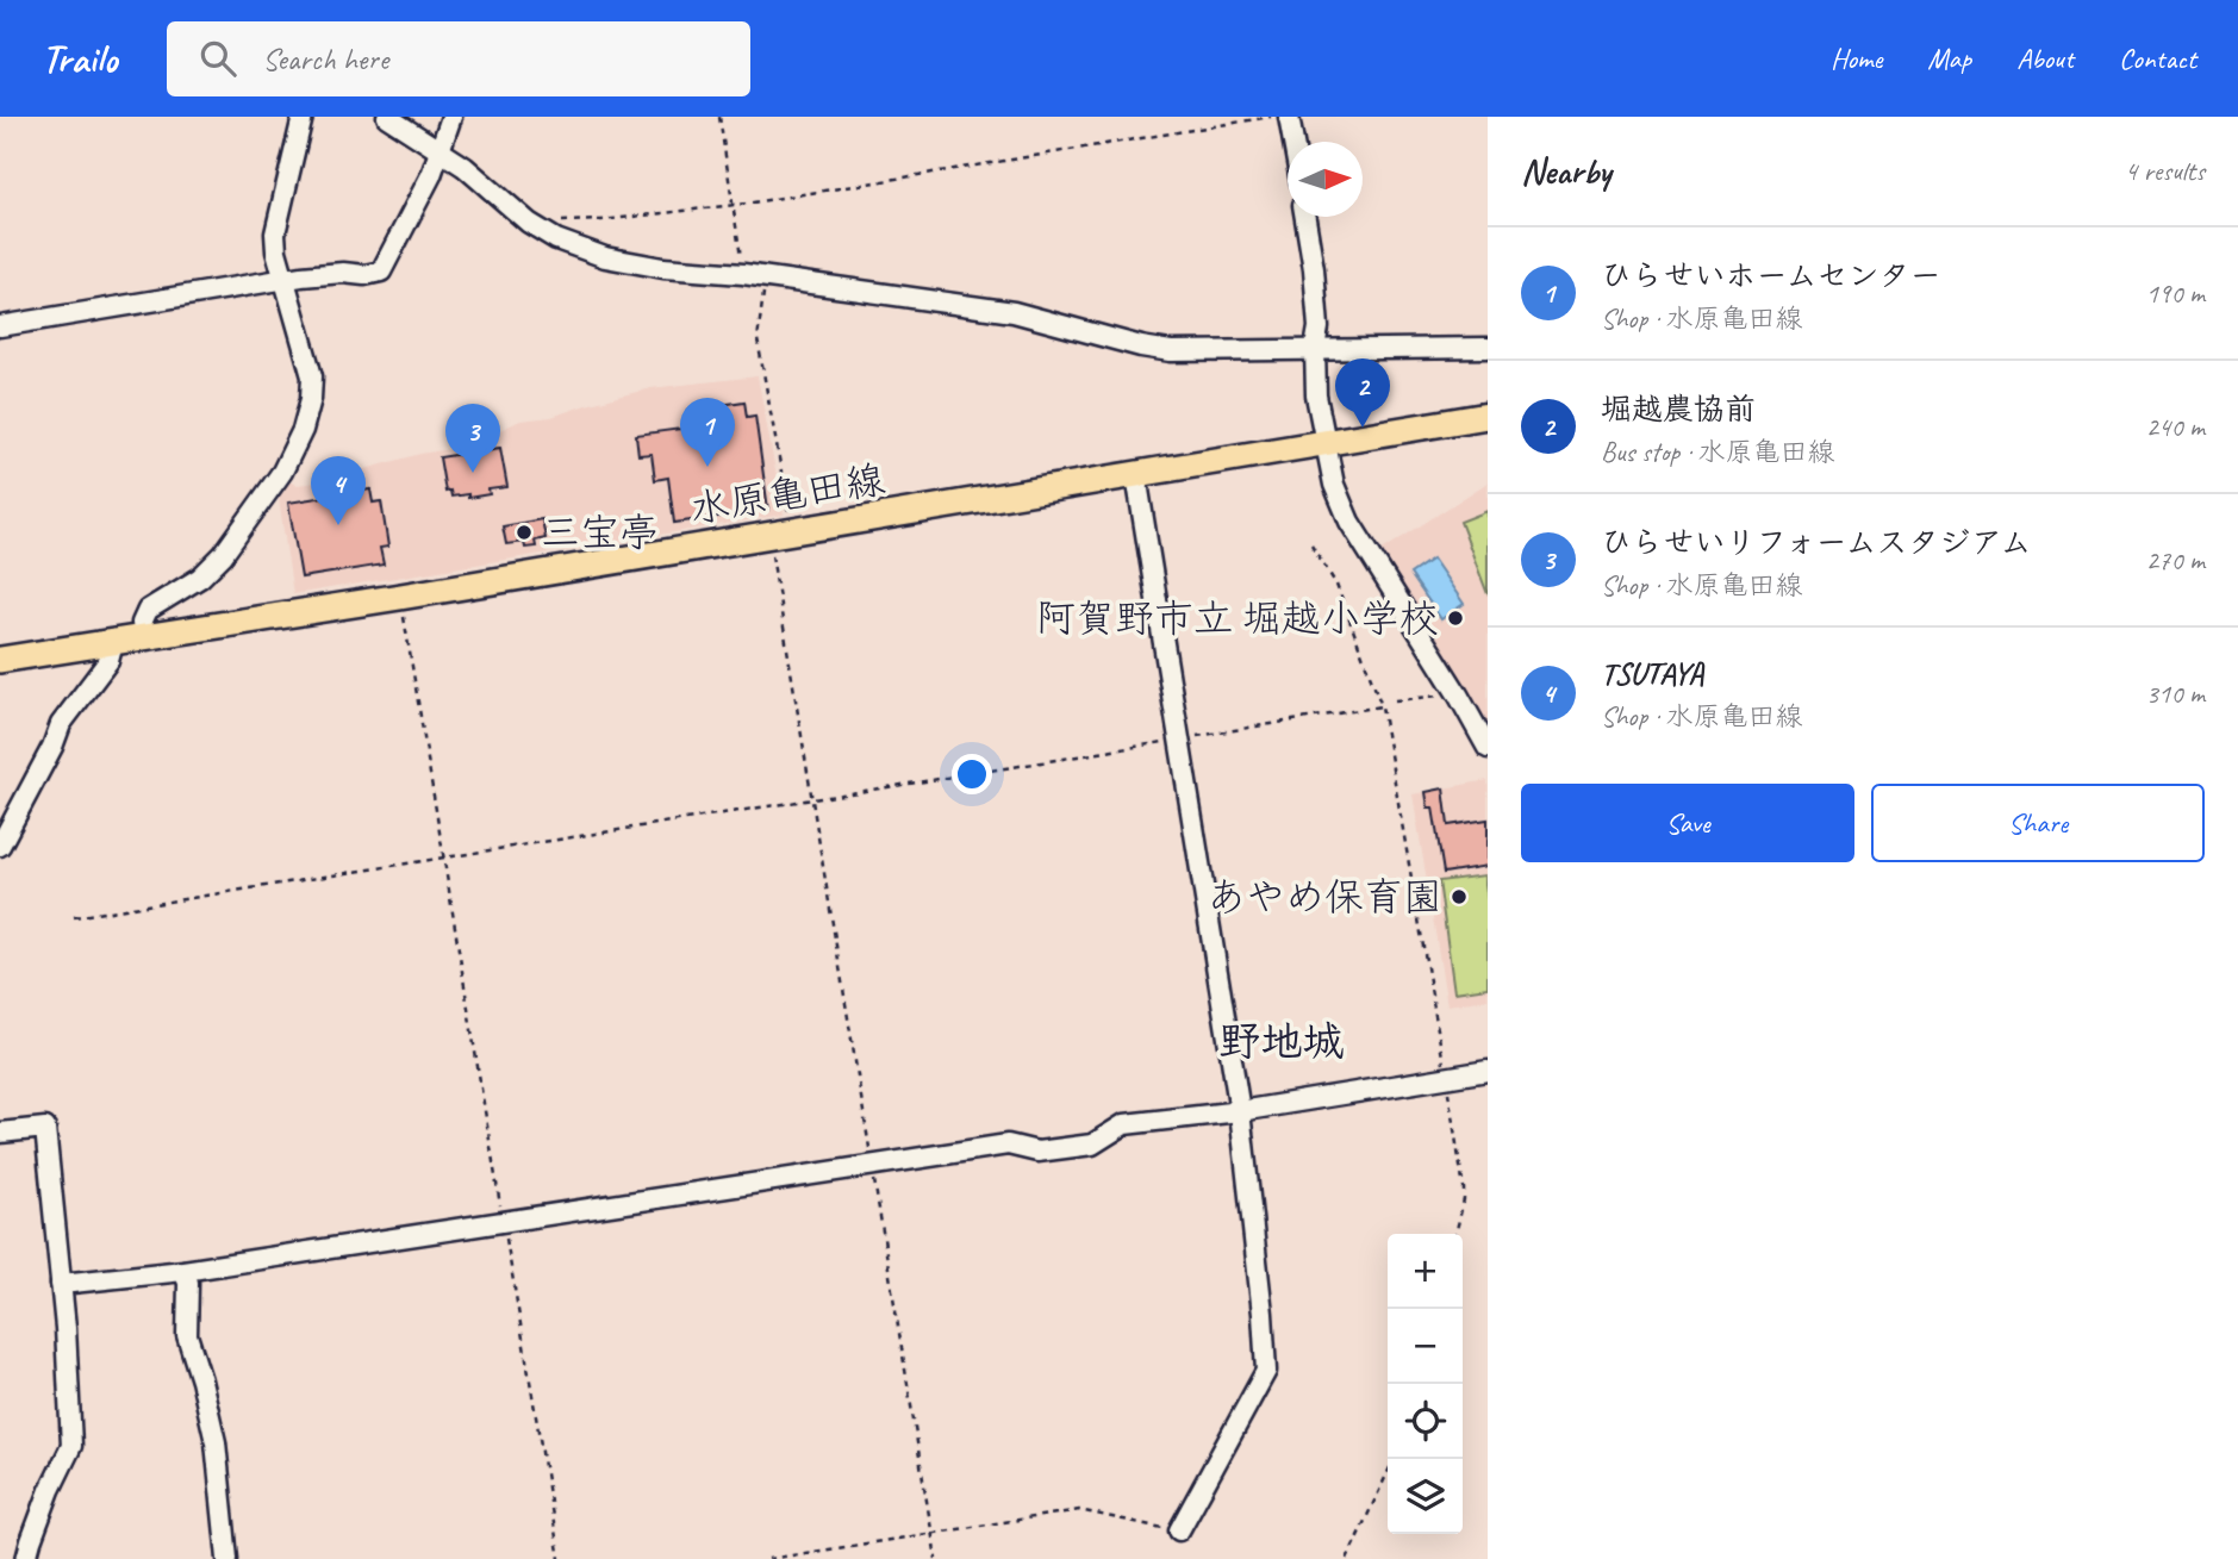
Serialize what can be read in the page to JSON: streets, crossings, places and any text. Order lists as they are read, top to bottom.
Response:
{
  "streets": {
    "main road": ["水原亀田線"]
  },
  "districts": ["野地城"],
  "places": ["三宝亭", "阿賀野市立 堀越小学校", "あやめ保育園"],
  "north": "right",
  "page": {
    "header": "Trailo",
    "search": "Search here",
    "nav": [
      "Home",
      "Map",
      "About",
      "Contact"
    ],
    "heading": ["Nearby", "4 results"],
    "list": [
      {
        "mark": "1",
        "name": "ひらせいホームセンター",
        "note": "Shop · 水原亀田線",
        "value": "190 m"
      },
      {
        "mark": "2",
        "name": "堀越農協前",
        "note": "Bus stop · 水原亀田線",
        "value": "240 m"
      },
      {
        "mark": "3",
        "name": "ひらせいリフォームスタジアム",
        "note": "Shop · 水原亀田線",
        "value": "270 m"
      },
      {
        "mark": "4",
        "name": "TSUTAYA",
        "note": "Shop · 水原亀田線",
        "value": "310 m"
      }
    ],
    "pins": [
      "2",
      "1",
      "3",
      "4"
    ],
    "buttons": ["Save", "Share"],
    "map_buttons": ["+", "−"]
  }
}
